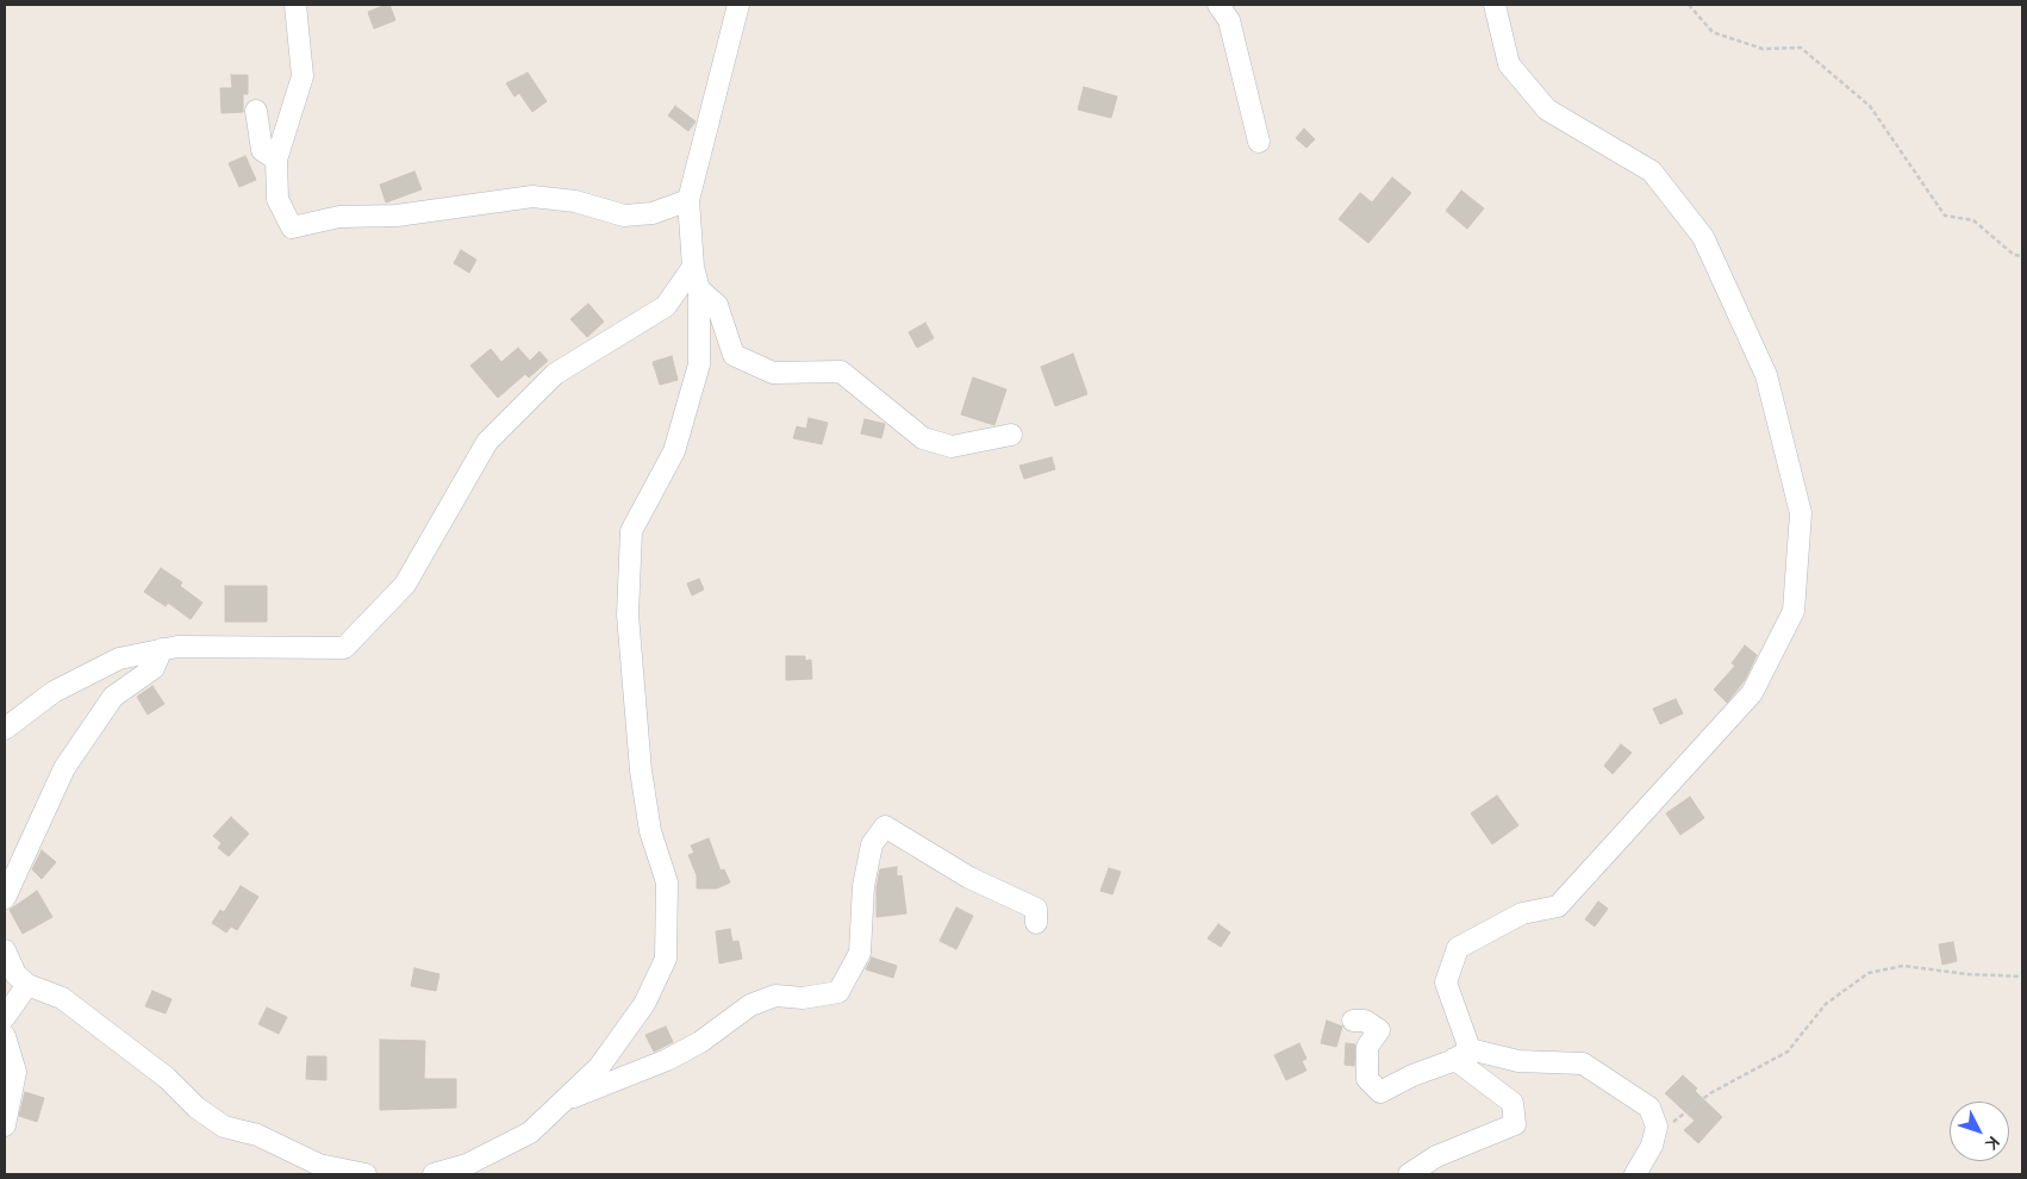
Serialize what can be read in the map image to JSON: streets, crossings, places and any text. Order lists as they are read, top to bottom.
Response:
{
  "north": "bottom right"
}
